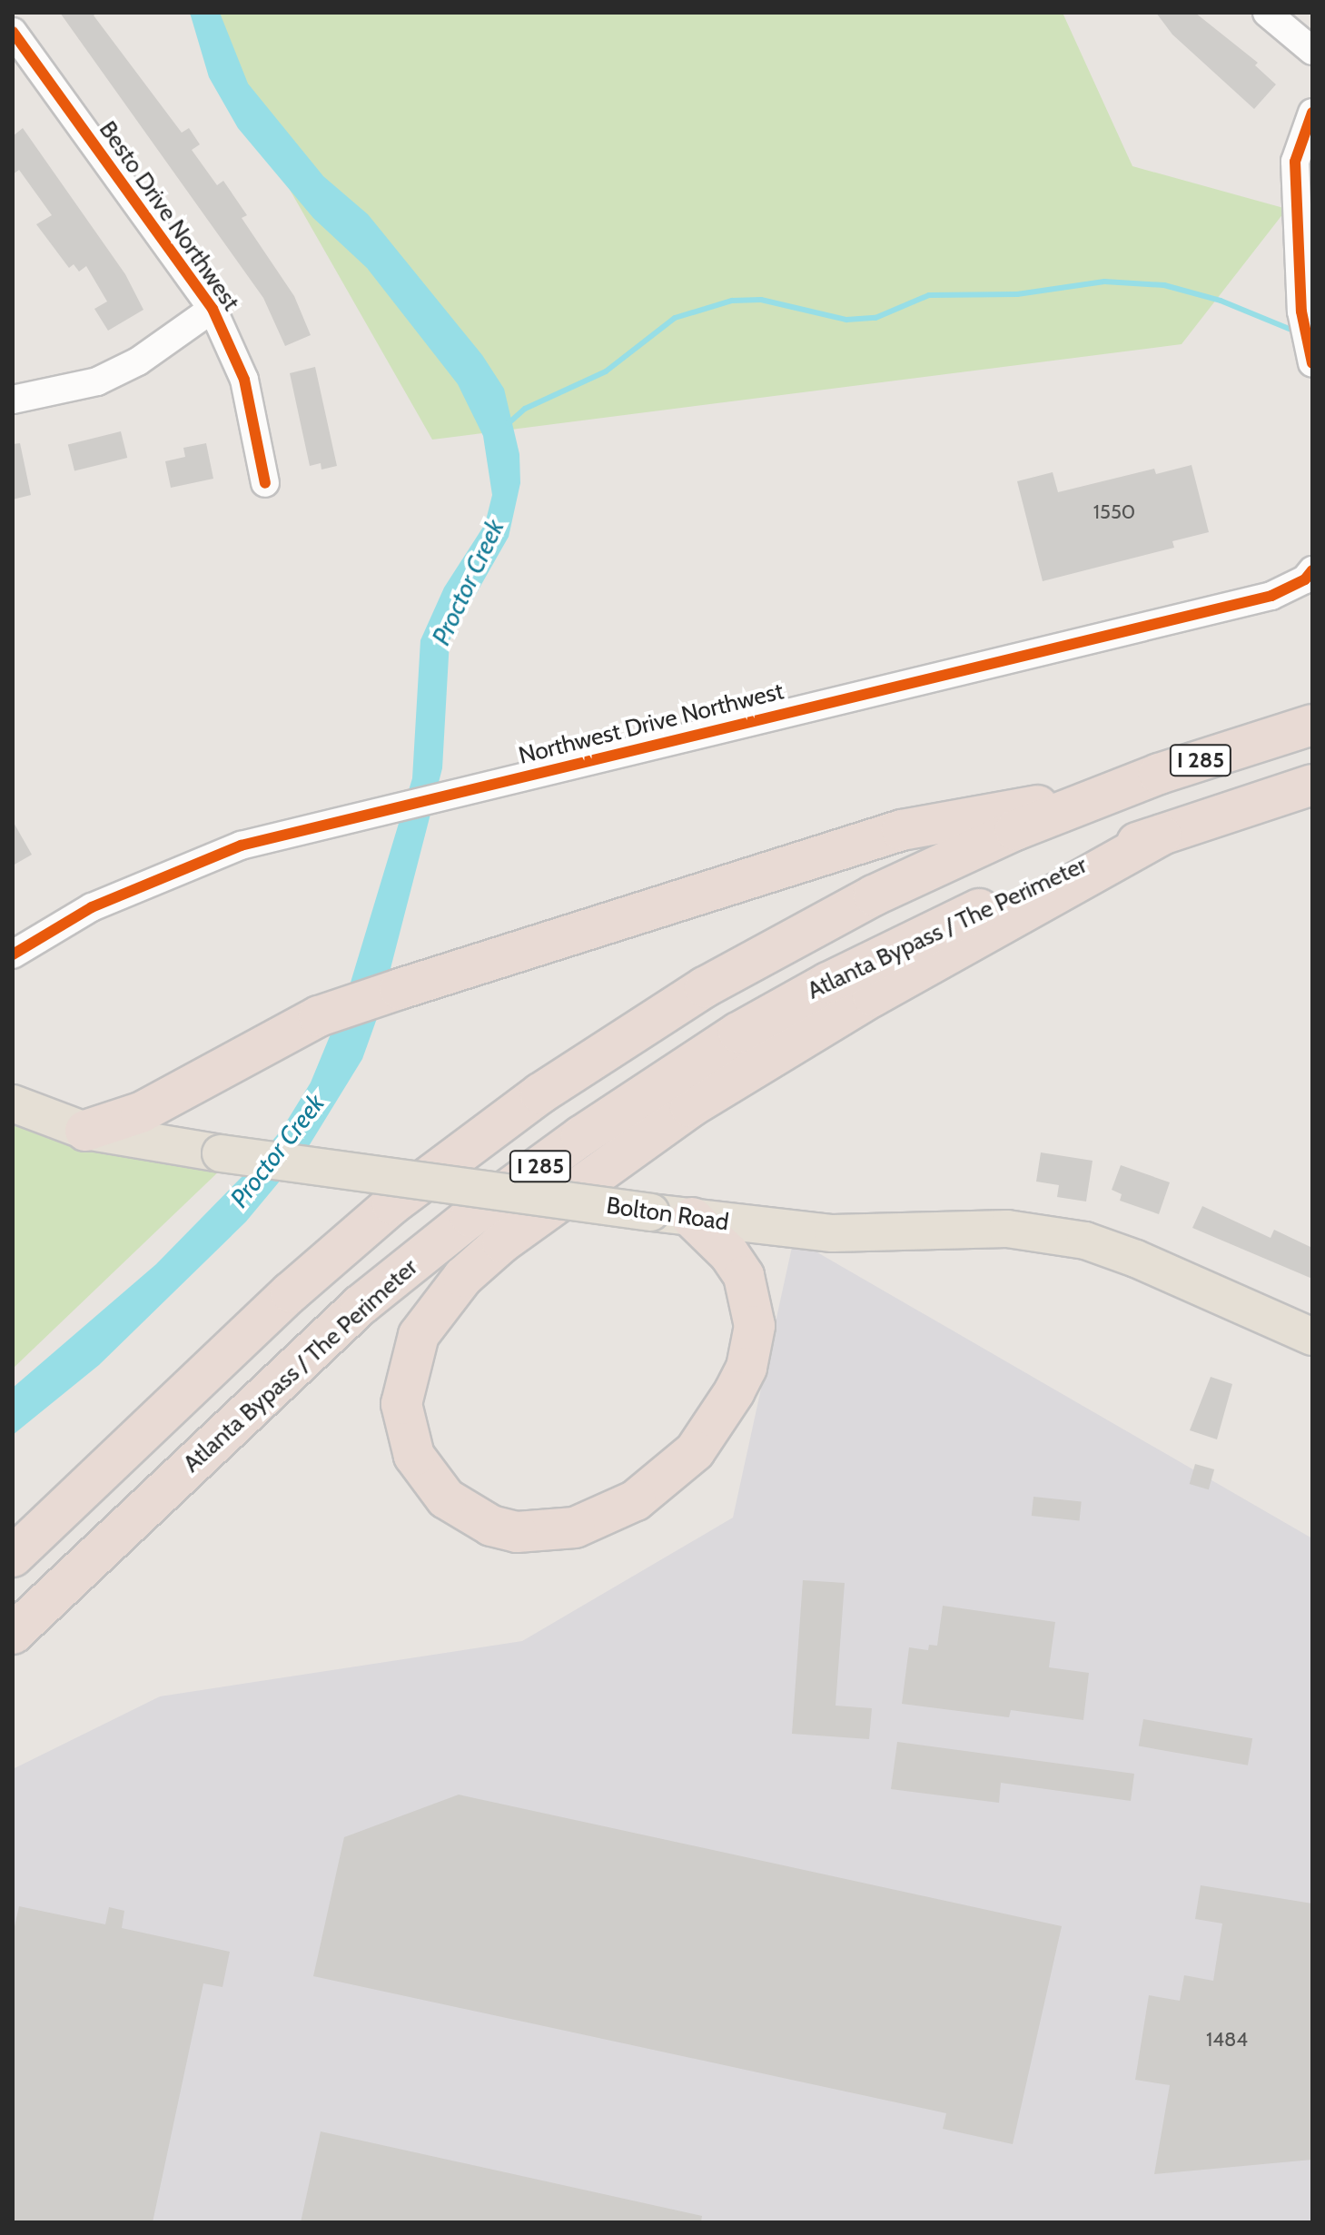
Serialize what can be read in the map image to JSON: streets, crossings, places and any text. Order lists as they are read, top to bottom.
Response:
{
  "streets": {
    "highway": ["I 285", "Atlanta Bypass / The Perimeter"],
    "main road": ["Bolton Road"],
    "street": ["Besto Drive Northwest", "Northwest Drive Northwest"]
  },
  "water": ["Proctor Creek"],
  "house_numbers": ["1550", "1484"]
}
